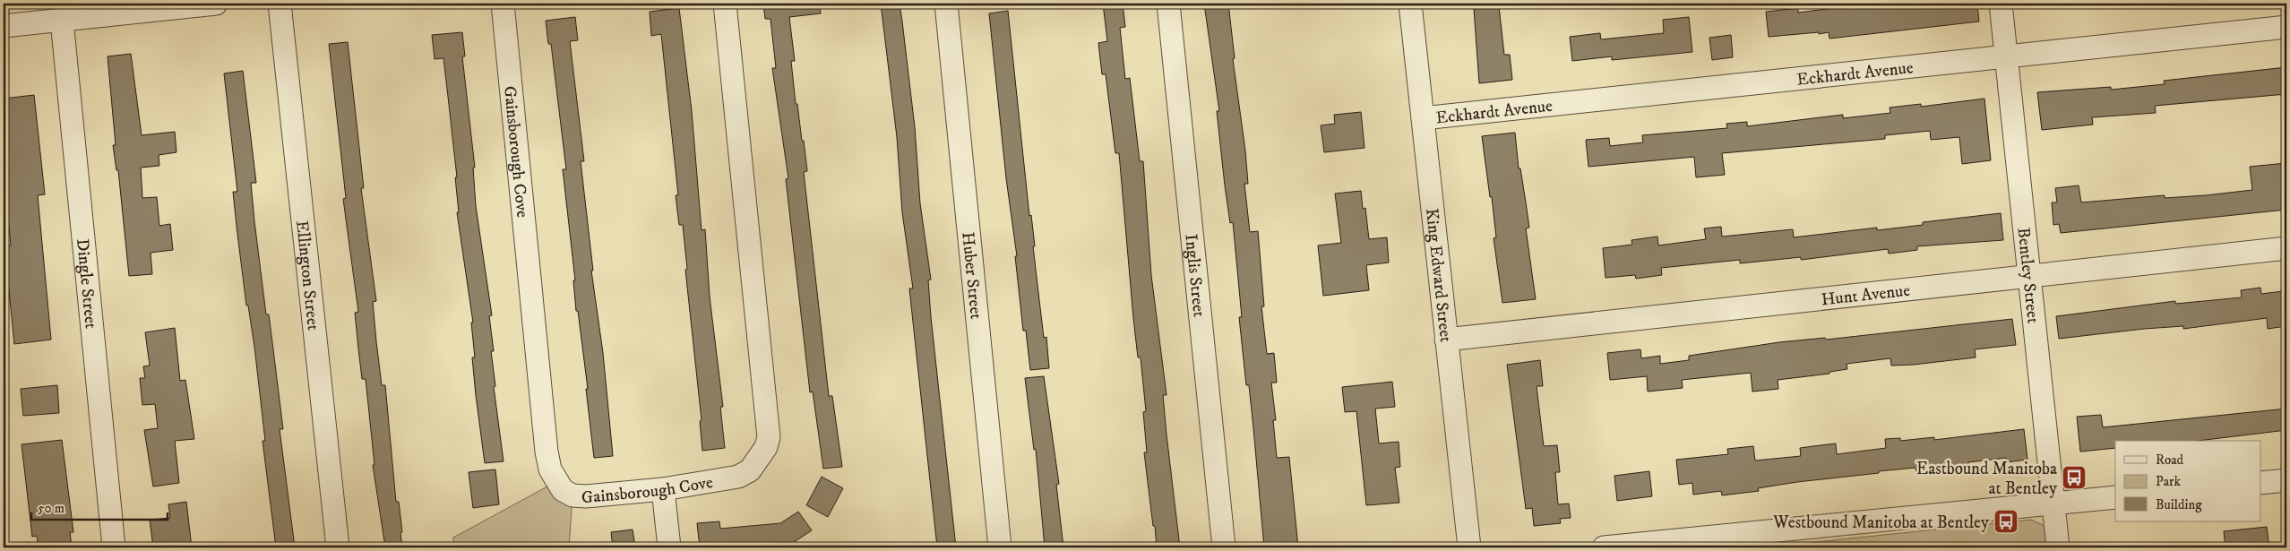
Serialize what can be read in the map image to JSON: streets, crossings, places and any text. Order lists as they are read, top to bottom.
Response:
{
  "streets": {
    "street": [
      "Eckhardt Avenue",
      "Gainsborough Cove",
      "Ellington Street",
      "Inglis Street",
      "Bentley Street",
      "Huber Street",
      "King Edward Street",
      "Dingle Street",
      "Hunt Avenue"
    ]
  },
  "crossings": [
    ["Eckhardt Avenue", "Bentley Street"],
    ["Eckhardt Avenue", "King Edward Street"],
    ["Bentley Street", "Hunt Avenue"],
    ["King Edward Street", "Hunt Avenue"]
  ],
  "places": {
    "bus stop": ["Eastbound Manitoba at Bentley", "Westbound Manitoba at Bentley"]
  },
  "legend": ["Road", "Park", "Building"],
  "scale_bar": "50 m"
}
